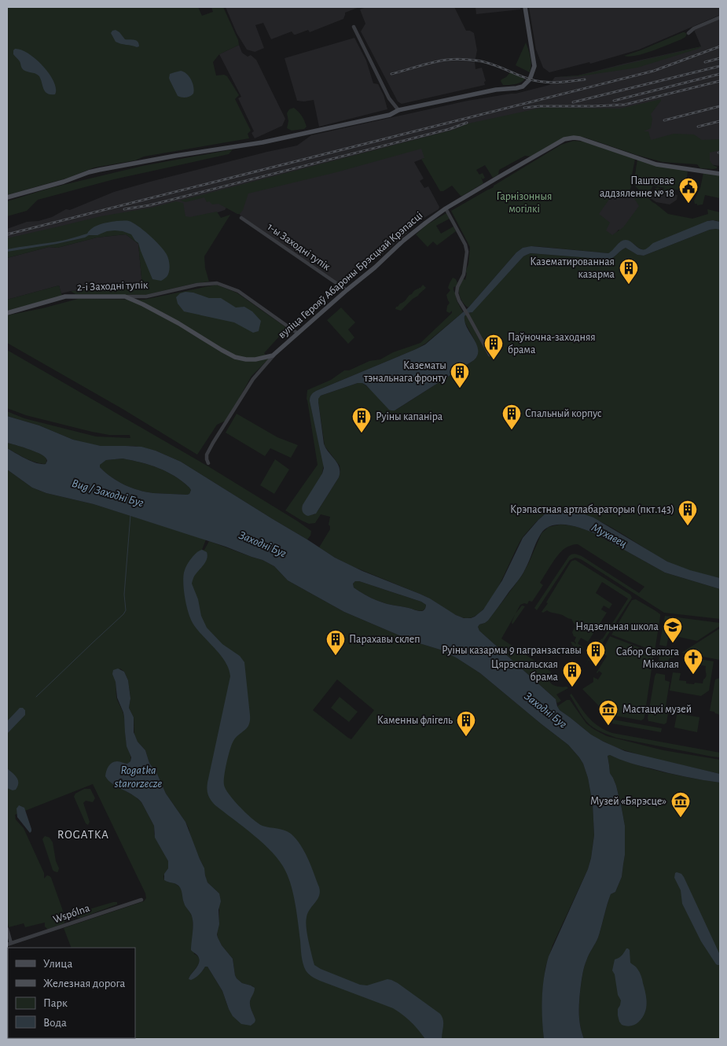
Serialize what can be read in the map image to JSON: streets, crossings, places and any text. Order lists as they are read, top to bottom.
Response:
{
  "streets": {
    "main road": ["вуліца Герояў Абароны Брэсцкай Крэпасці", "2-і Заходні тупік"],
    "street": ["1-ы Заходні тупік", "Wspólna"]
  },
  "crossings": [
    ["1-ы Заходні тупік", "вуліца Герояў Абароны Брэсцкай Крэпасці"],
    ["вуліца Герояў Абароны Брэсцкай Крэпасці", "2-і Заходні тупік"]
  ],
  "districts": ["ROGATKA"],
  "water": [
    "Bug / Заходні Буг",
    "Мухавец",
    "Заходні Буг",
    "Rogatka starorzecze"
  ],
  "parks": ["Гарнізонныя могілкі"],
  "places": {
    "public building": ["Паштовае аддзяленне № 18"],
    "building": [
      "Казематированная казарма",
      "Паўночна-заходняя брама",
      "Казематы тэнальнага фронту",
      "Спальный корпус",
      "Руіны капаніра",
      "Крэпастная артлабараторыя (пкт.143)",
      "Парахавы склеп",
      "Руіны казармы 9 пагранзаставы",
      "Цярэспальская брама",
      "Каменны флігель"
    ],
    "school or university": ["Нядзельная школа"],
    "church": ["Сабор Святога Мікалая"],
    "museum": ["Мастацкі музей", "Музей «Бярэсце»"]
  },
  "legend": [
    "Улица",
    "Железная дорога",
    "Парк",
    "Вода"
  ]
}
